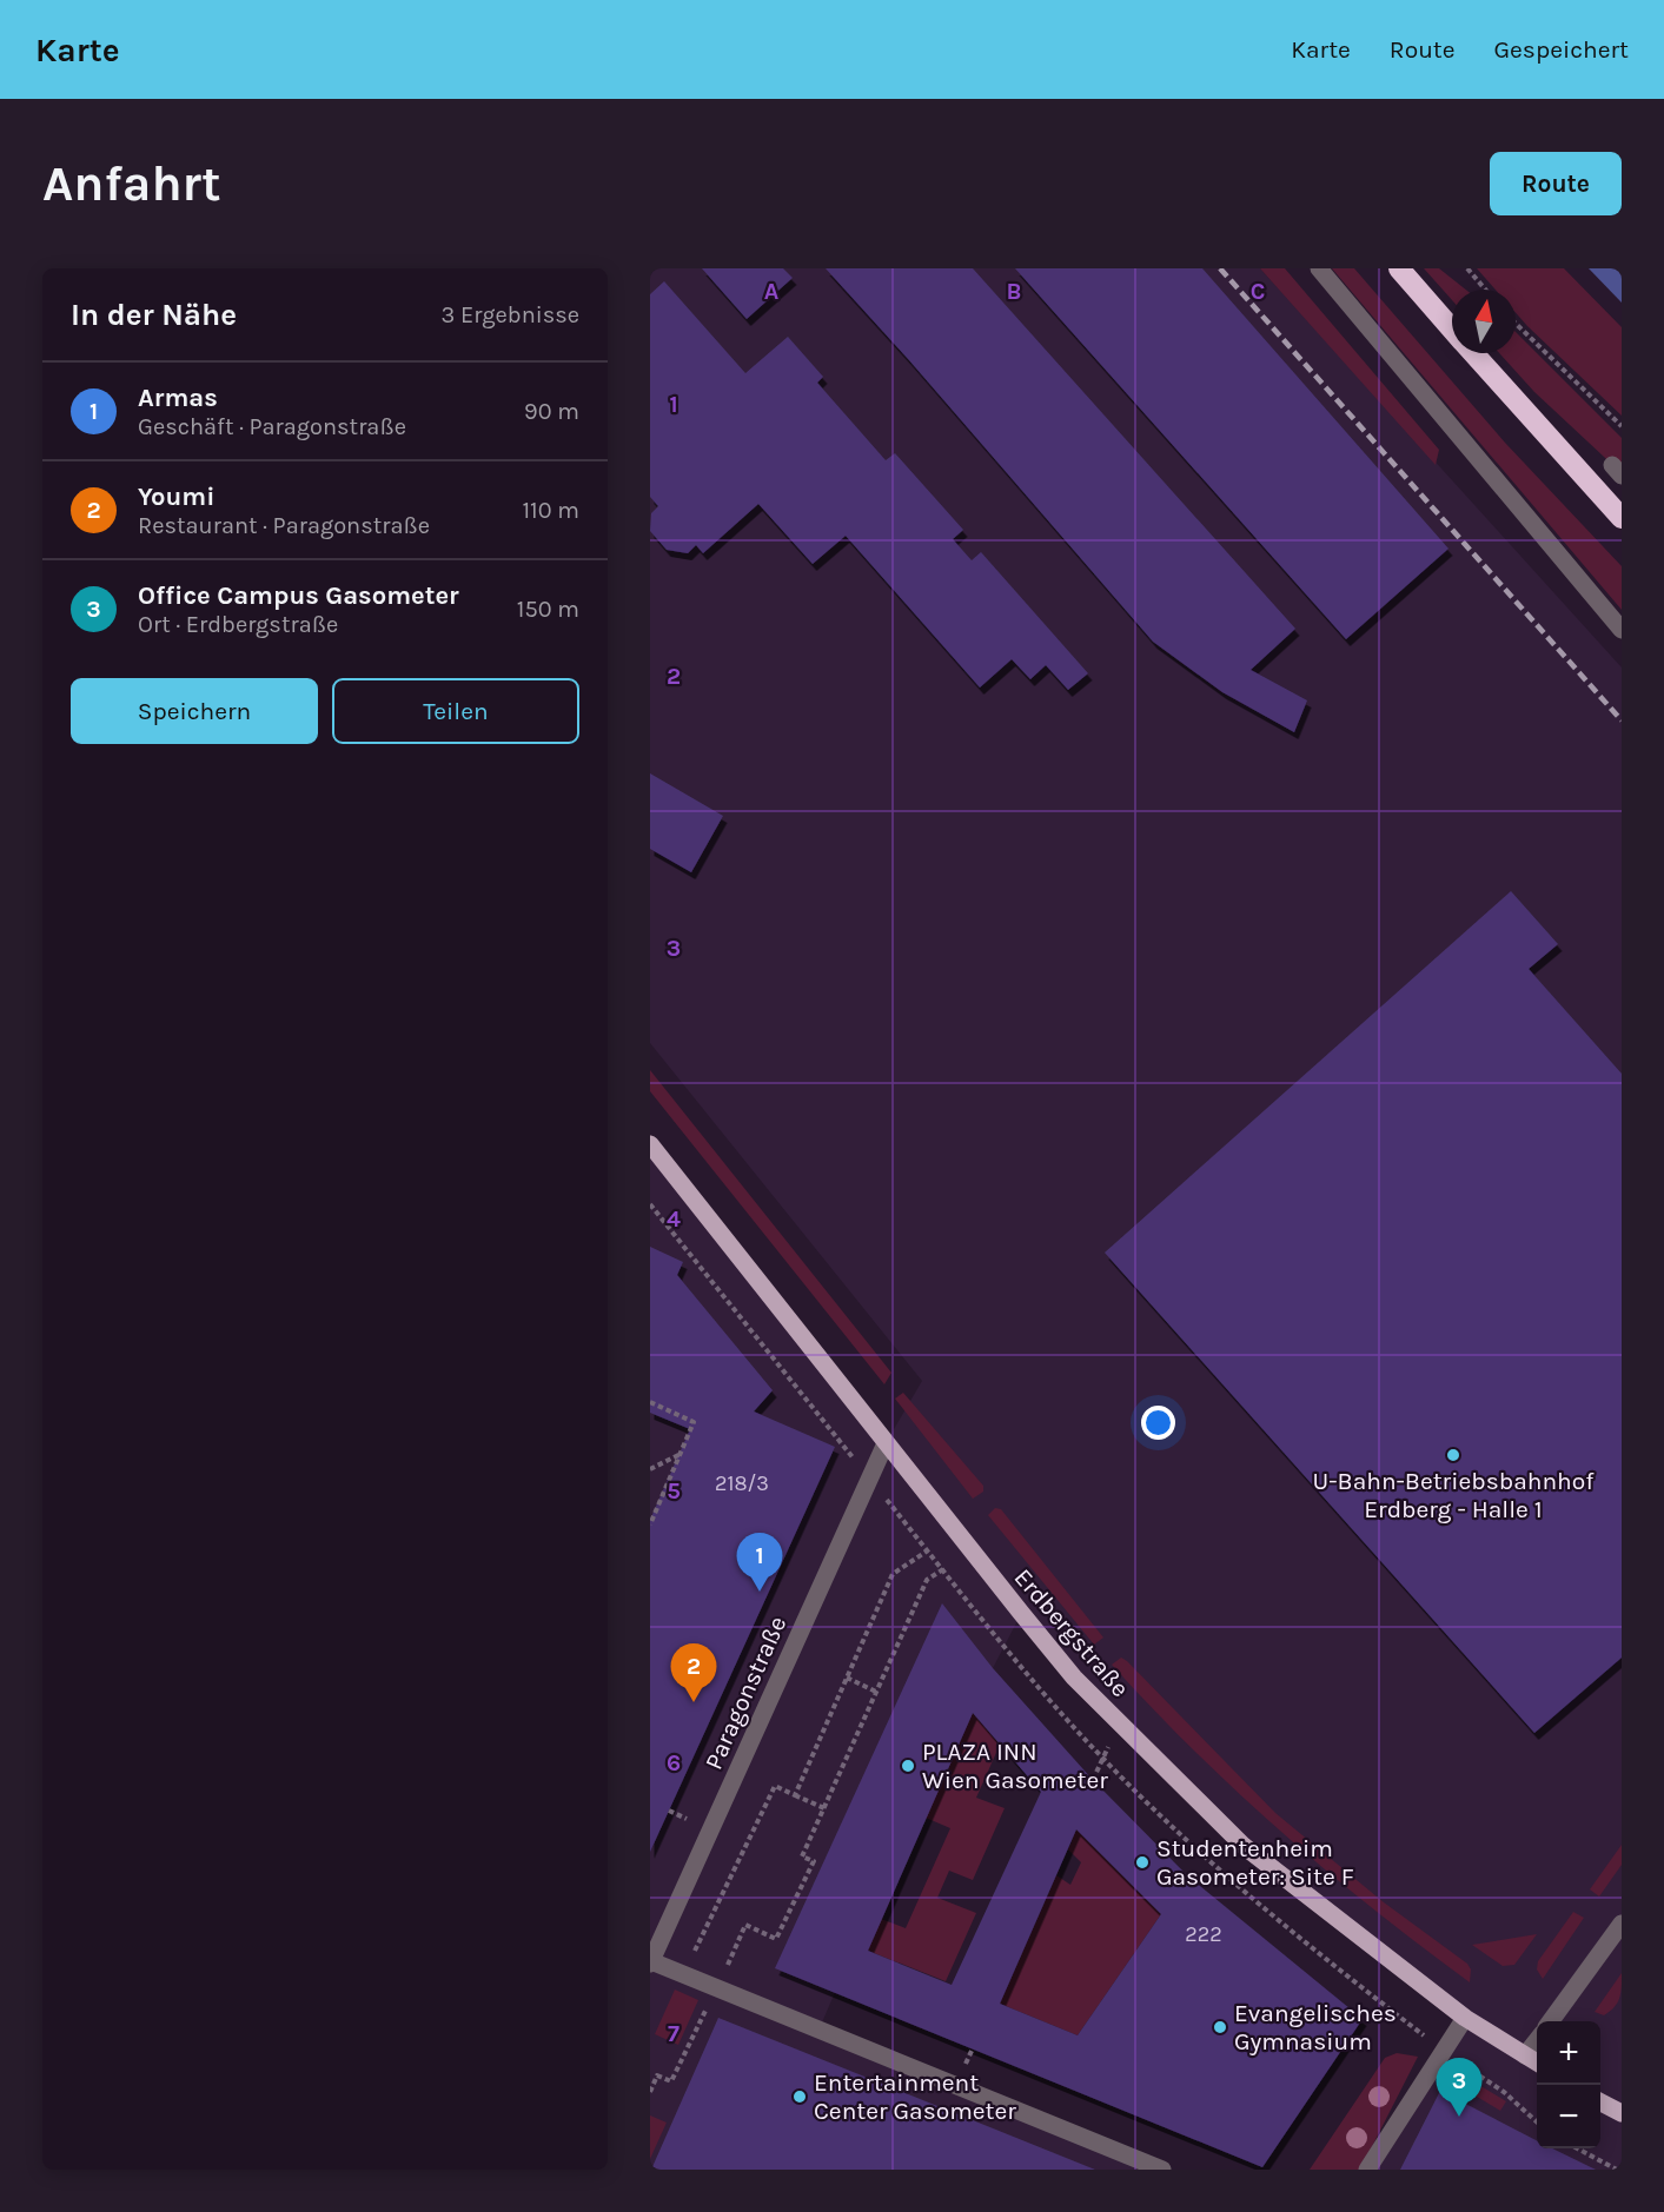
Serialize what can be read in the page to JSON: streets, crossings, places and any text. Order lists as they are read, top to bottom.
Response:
{
  "streets": {
    "main road": ["Erdbergstraße"],
    "street": ["Paragonstraße"]
  },
  "crossings": [
    ["Erdbergstraße", "Paragonstraße"]
  ],
  "places": [
    "U-Bahn-Betriebsbahnhof Erdberg - Halle 1",
    "PLAZA INN Wien Gasometer",
    "Studentenheim Gasometer: Site F",
    "Evangelisches Gymnasium",
    "Entertainment Center Gasometer"
  ],
  "house_numbers": ["218/3", "222"],
  "north": "top",
  "page": {
    "header": "Karte",
    "nav": ["Karte", "Route", "Gespeichert"],
    "buttons": [
      "Route",
      ["Speichern", "Teilen"]
    ],
    "title": "Anfahrt",
    "heading": ["In der Nähe", "3 Ergebnisse"],
    "list": [
      {
        "mark": "1",
        "name": "Armas",
        "note": "Geschäft · Paragonstraße",
        "value": "90 m"
      },
      {
        "mark": "2",
        "name": "Youmi",
        "note": "Restaurant · Paragonstraße",
        "value": "110 m"
      },
      {
        "mark": "3",
        "name": "Office Campus Gasometer",
        "note": "Ort · Erdbergstraße",
        "value": "150 m"
      }
    ],
    "pins": ["1", "2", "3"],
    "map_buttons": ["+", "−"]
  },
  "grid": {
    "columns": ["A", "B", "C"],
    "rows": [
      "1",
      "2",
      "3",
      "4",
      "5",
      "6",
      "7"
    ]
  }
}
